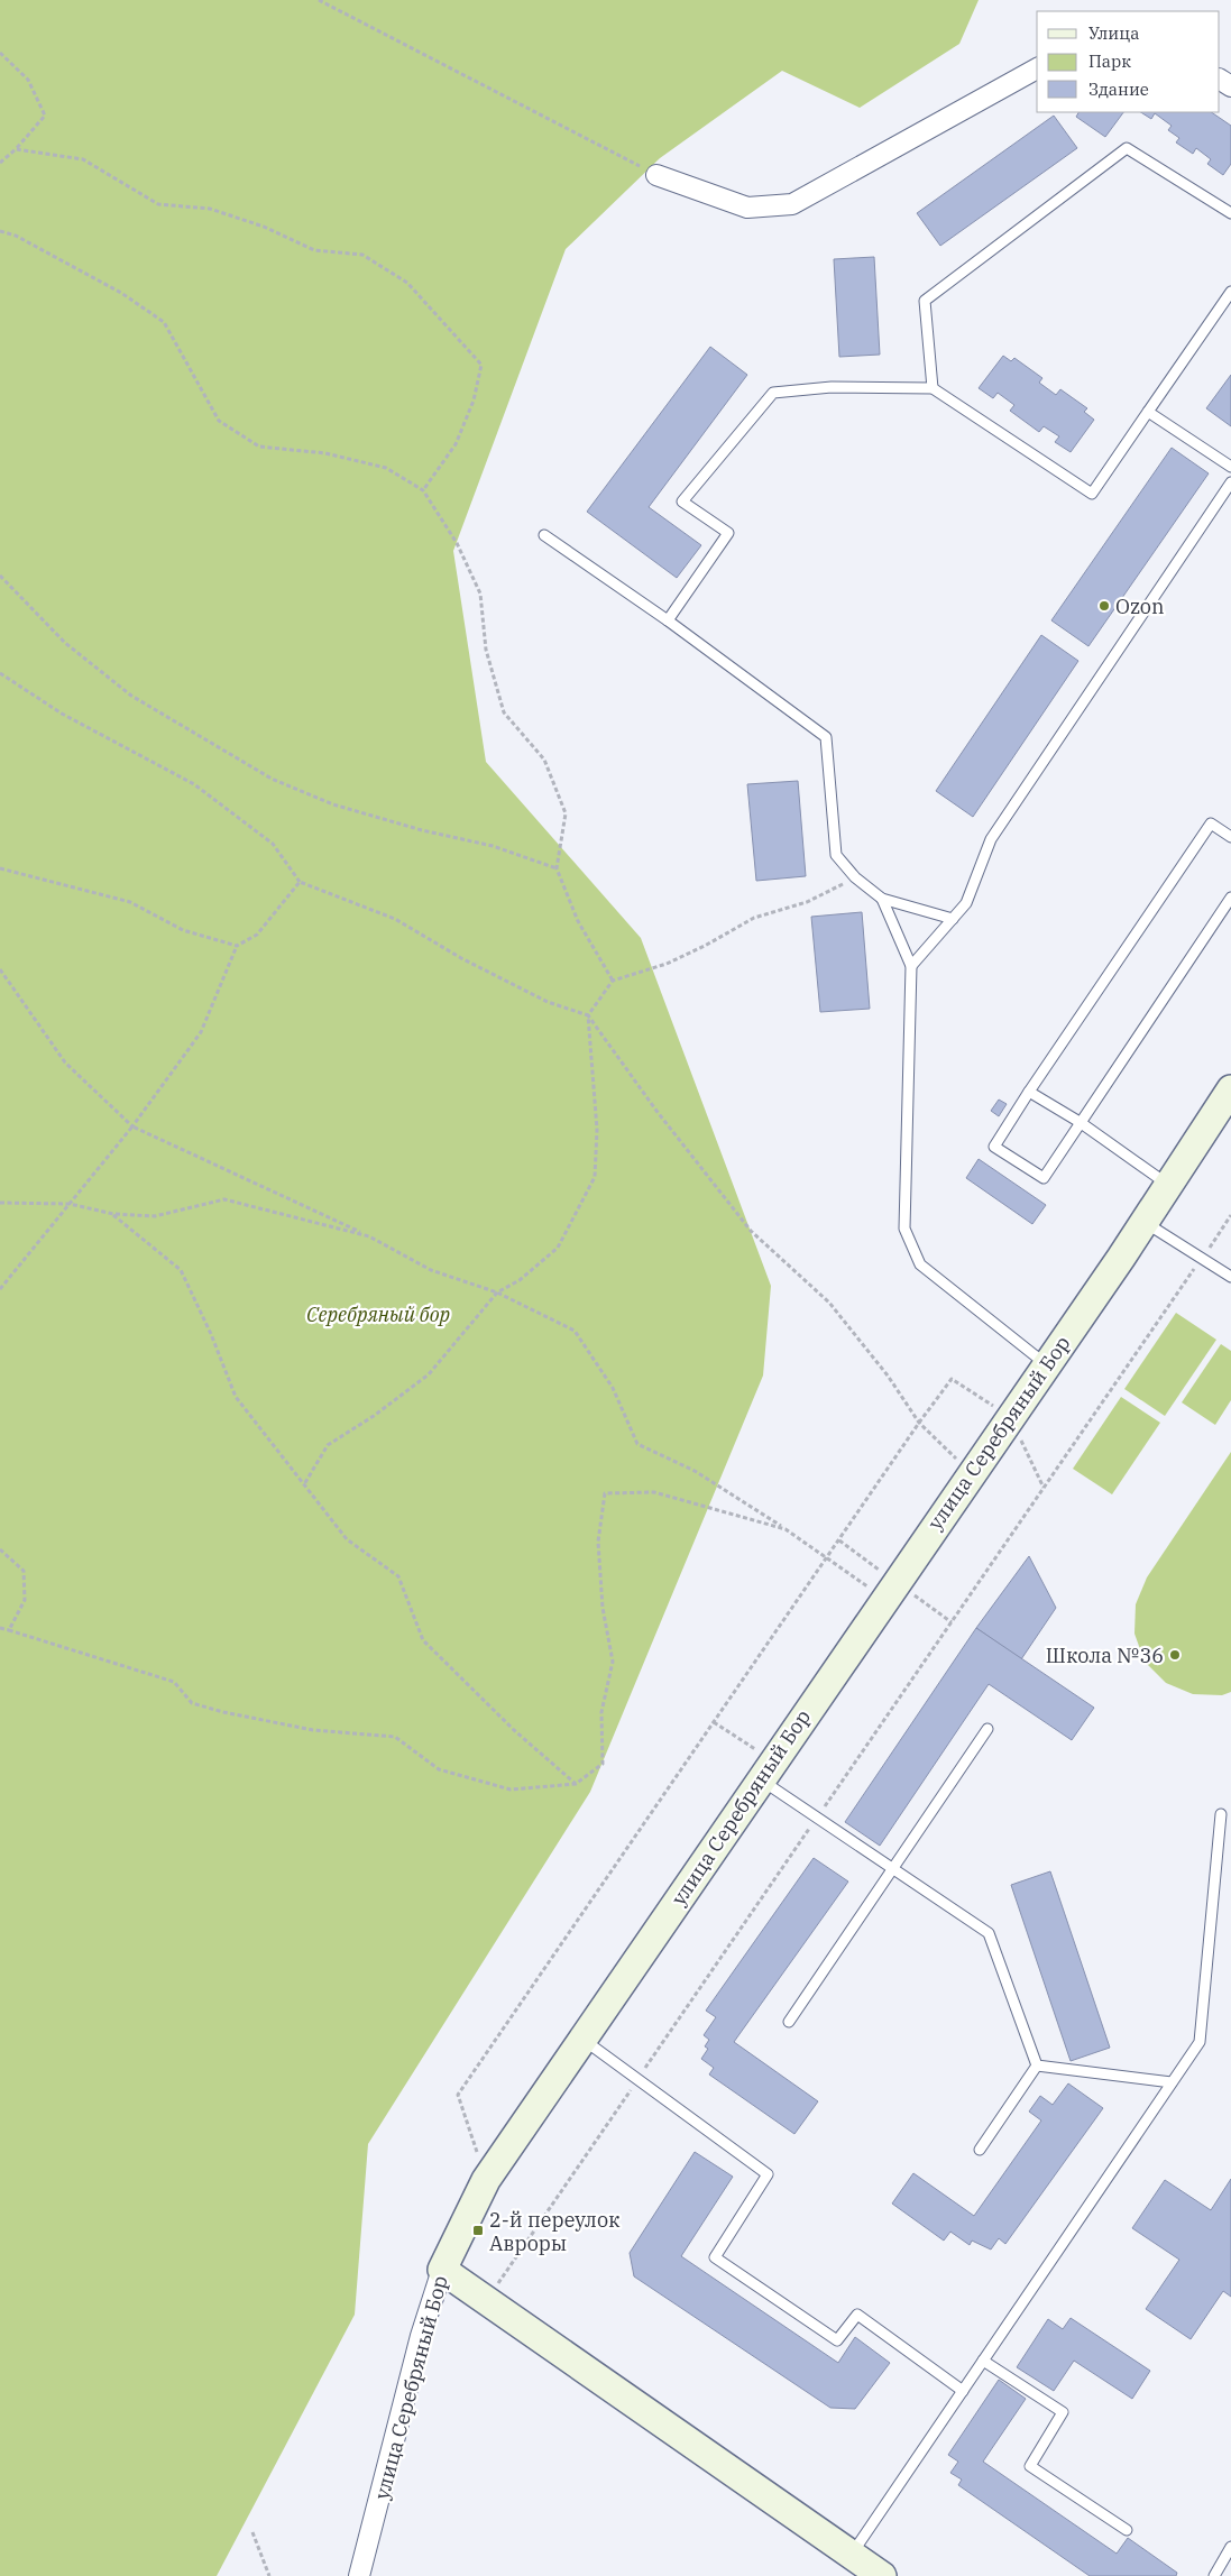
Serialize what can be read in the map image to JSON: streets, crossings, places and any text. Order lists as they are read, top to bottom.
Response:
{
  "streets": {
    "street": ["улица Серебряный Бор"]
  },
  "parks": ["Серебряный бор"],
  "places": {
    "other": ["Ozon", "Школа №36"],
    "transit": ["2-й переулок Авроры"]
  },
  "legend": ["Улица", "Парк", "Здание"]
}
